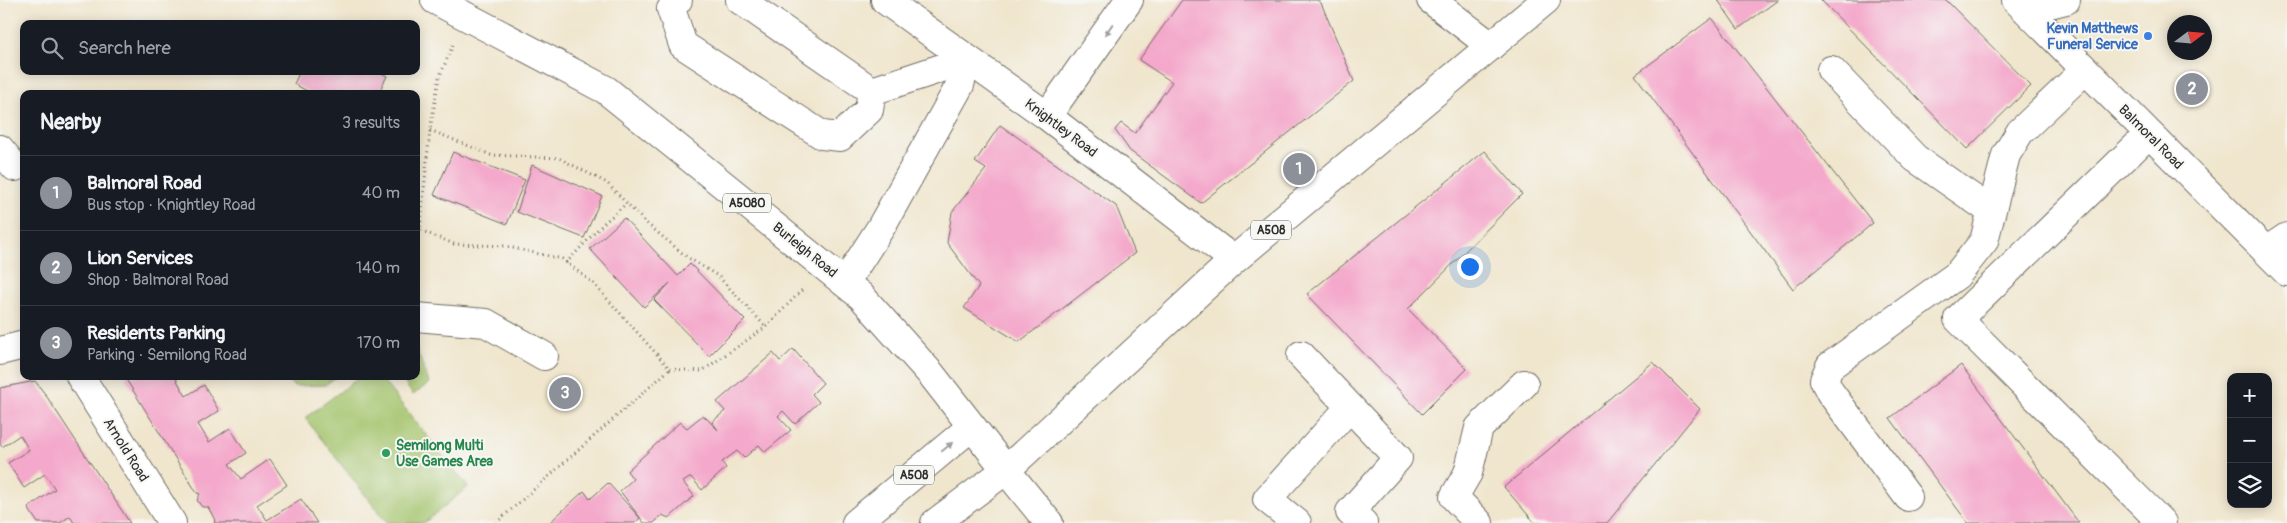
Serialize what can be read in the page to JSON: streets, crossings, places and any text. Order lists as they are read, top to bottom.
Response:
{
  "streets": {
    "main road": [
      "Knightley Road",
      "Balmoral Road",
      "A5080",
      "A508",
      "Burleigh Road",
      "Arnold Road"
    ]
  },
  "crossings": [
    ["Knightley Road", "A508"],
    ["A508", "Burleigh Road"]
  ],
  "places": ["Kevin Matthews Funeral Service", "Semilong Multi Use Games Area"],
  "north": "right",
  "page": {
    "search": "Search here",
    "pins": ["2", "1", "3"],
    "heading": ["Nearby", "3 results"],
    "list": [
      {
        "mark": "1",
        "name": "Balmoral Road",
        "note": "Bus stop · Knightley Road",
        "value": "40 m"
      },
      {
        "mark": "2",
        "name": "Lion Services",
        "note": "Shop · Balmoral Road",
        "value": "140 m"
      },
      {
        "mark": "3",
        "name": "Residents Parking",
        "note": "Parking · Semilong Road",
        "value": "170 m"
      }
    ],
    "map_buttons": ["+", "−"]
  }
}
